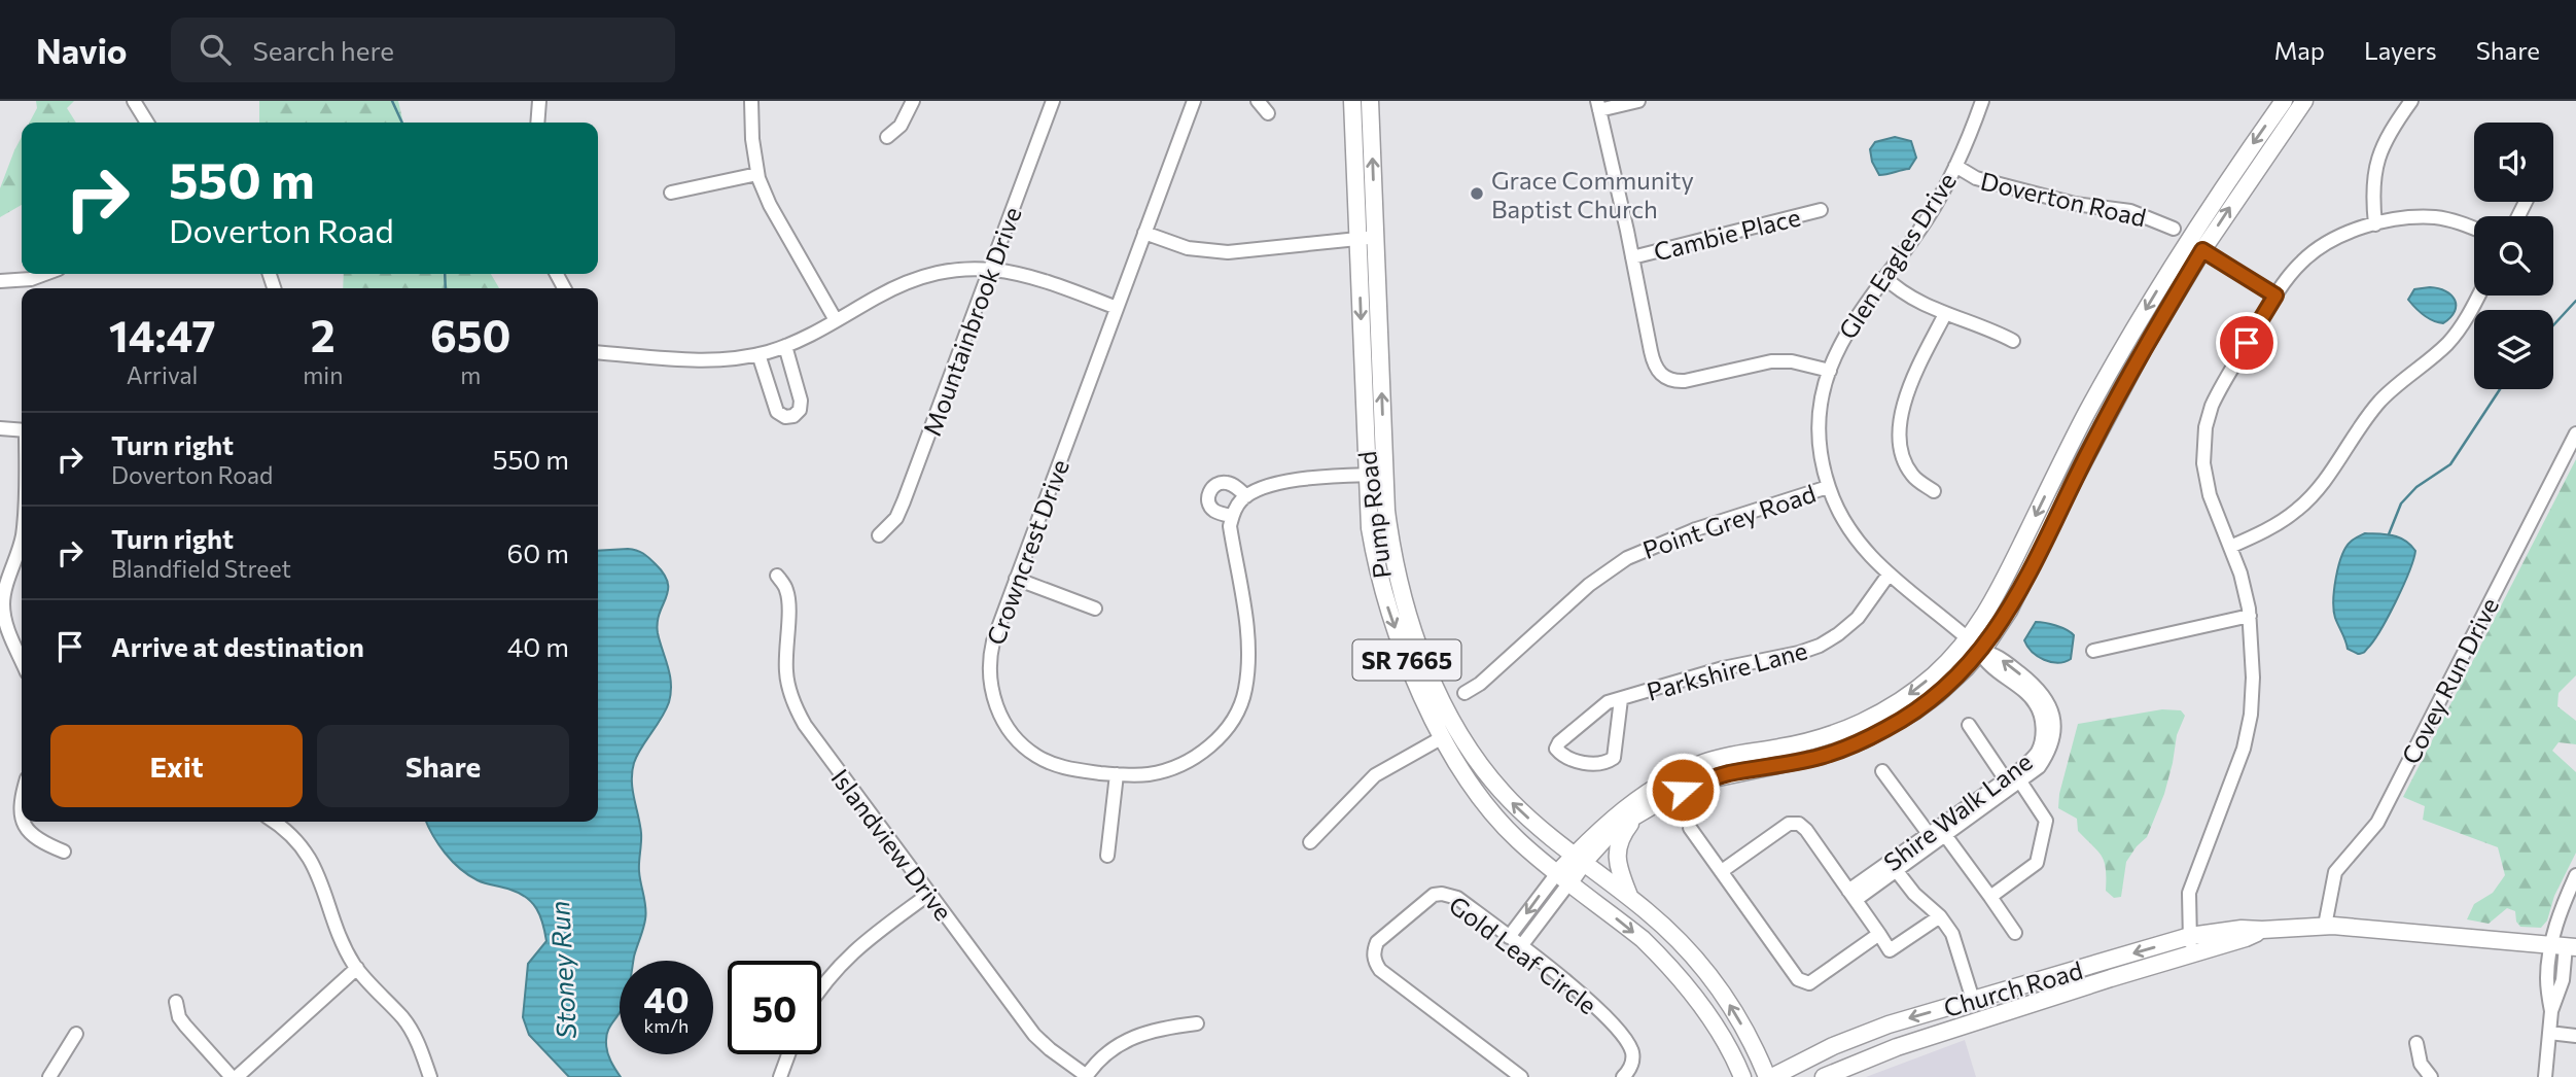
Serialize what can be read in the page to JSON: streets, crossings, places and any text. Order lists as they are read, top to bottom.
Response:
{
  "streets": {
    "main road": ["Pump Road", "SR 7665", "Church Road"],
    "street": [
      "Doverton Road",
      "Cambie Place",
      "Glen Eagles Drive",
      "Mountainbrook Drive",
      "Point Grey Road",
      "Crowncrest Drive",
      "Parkshire Lane",
      "Covey Run Drive",
      "Shire Walk Lane",
      "Islandview Drive",
      "Gold Leaf Circle"
    ]
  },
  "crossings": [
    ["Doverton Road", "Glen Eagles Drive"],
    ["Glen Eagles Drive", "Point Grey Road"],
    ["Glen Eagles Drive", "Parkshire Lane"],
    ["Glen Eagles Drive", "Shire Walk Lane"],
    ["Pump Road", "Church Road"],
    ["Covey Run Drive", "Church Road"]
  ],
  "water": ["Stoney Run"],
  "places": ["Grace Community Baptist Church"],
  "page": {
    "header": "Navio",
    "search": "Search here",
    "nav": ["Map", "Layers", "Share"],
    "turn": ["550 m", "Doverton Road"],
    "eta": [
      "14:47",
      "Arrival",
      "2",
      "min",
      "650",
      "m"
    ],
    "list": [
      {
        "name": "Turn right",
        "note": "Doverton Road",
        "value": "550 m"
      },
      {
        "name": "Turn right",
        "note": "Blandfield Street",
        "value": "60 m"
      },
      {
        "name": "Arrive at destination",
        "value": "40 m"
      }
    ],
    "buttons": ["Exit", "Share"],
    "speed": "40 km/h",
    "limit": "50"
  }
}
